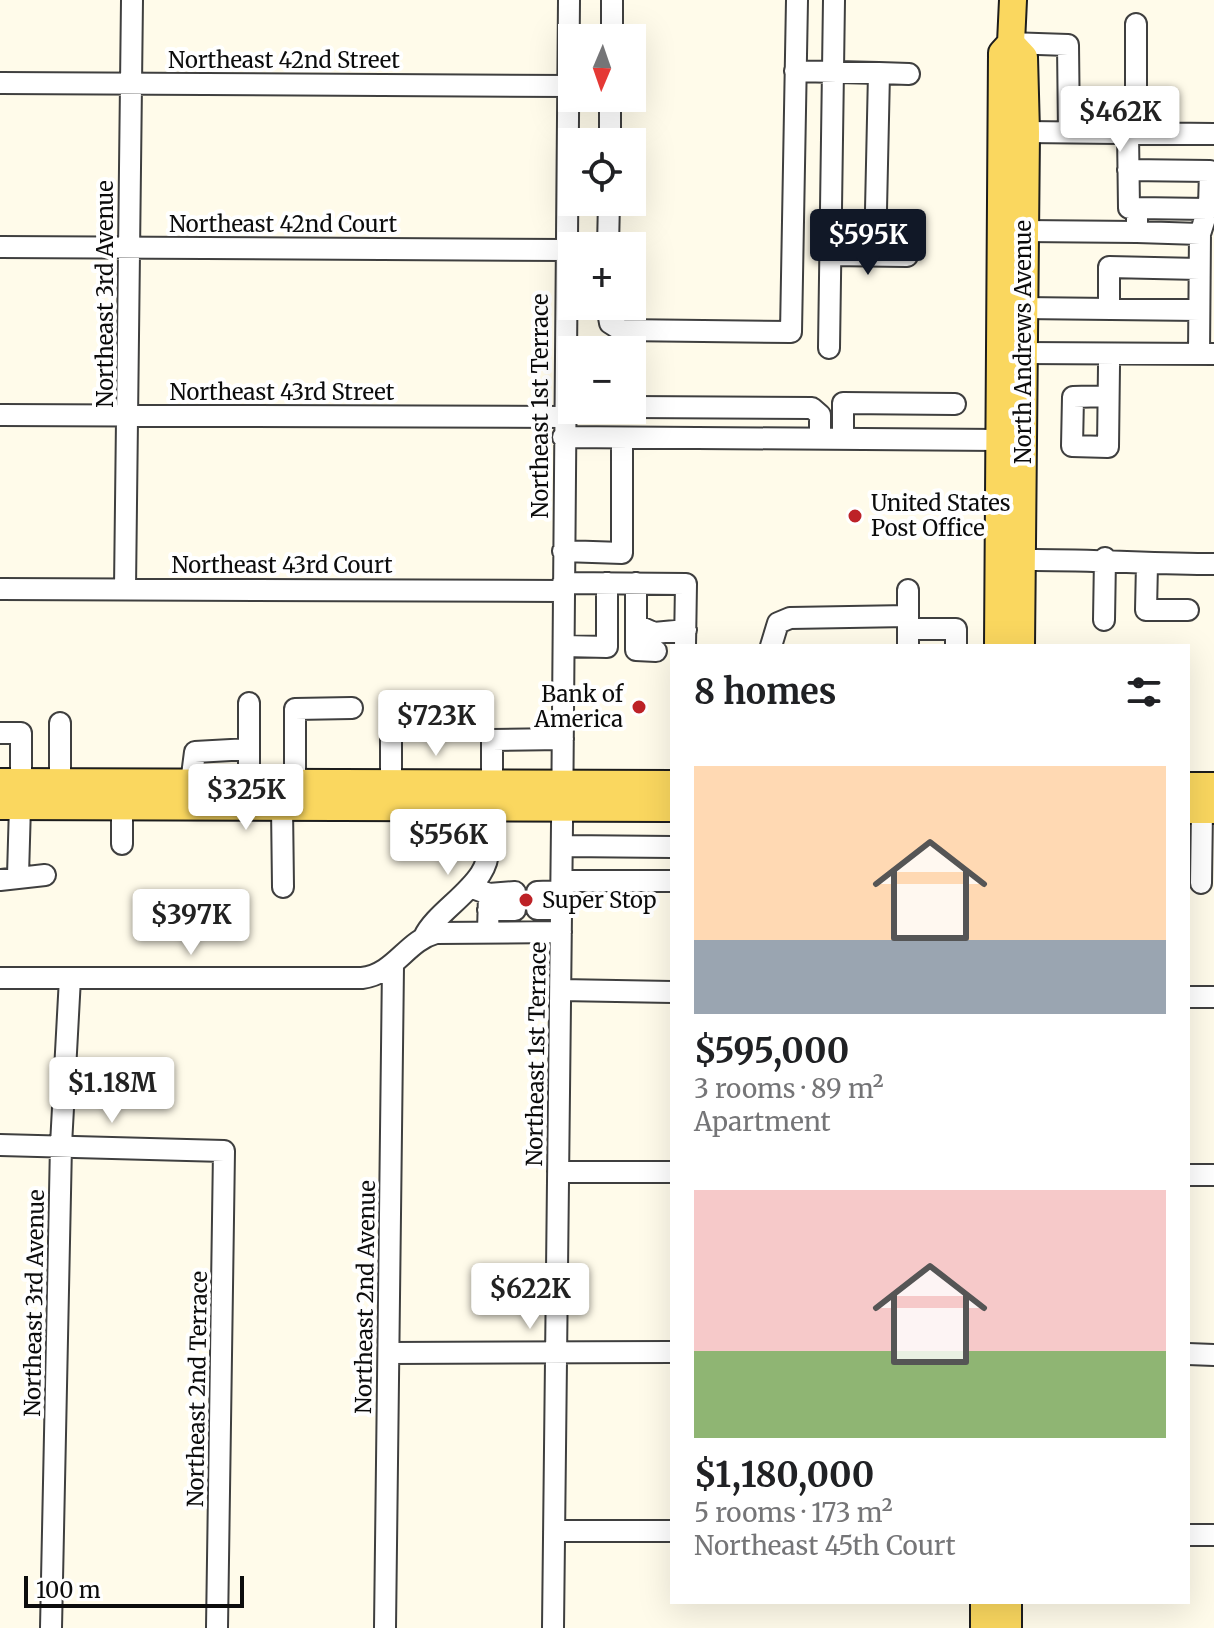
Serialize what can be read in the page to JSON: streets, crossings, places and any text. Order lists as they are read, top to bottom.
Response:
{
  "streets": {
    "main road": ["North Andrews Avenue"],
    "street": [
      "Northeast 42nd Street",
      "Northeast 42nd Court",
      "Northeast 3rd Avenue",
      "Northeast 43rd Street",
      "Northeast 1st Terrace",
      "Northeast 43rd Court",
      "Northeast 2nd Avenue",
      "Northeast 2nd Terrace"
    ]
  },
  "crossings": [
    ["Northeast 42nd Street", "Northeast 3rd Avenue"],
    ["Northeast 42nd Court", "Northeast 3rd Avenue"],
    ["Northeast 3rd Avenue", "Northeast 43rd Street"],
    ["Northeast 3rd Avenue", "Northeast 43rd Court"],
    ["Northeast 3rd Avenue", "Northeast 2nd Terrace"],
    ["North Andrews Avenue", "Northeast 43rd Street"],
    ["Northeast 1st Terrace", "Northeast 43rd Court"]
  ],
  "places": ["United States Post Office", "Bank of America", "Super Stop"],
  "scale_bar": "100 m",
  "north": "bottom",
  "page": {
    "map_buttons": ["+", "−"],
    "price": [
      "$462K",
      "$595K",
      "$723K",
      "$325K",
      "$556K",
      "$397K",
      "$1.18M",
      "$622K"
    ],
    "heading": "8 homes",
    "list": [
      {
        "name": "$595,000",
        "note": "3 rooms · 89 m² · Apartment"
      },
      {
        "name": "$1,180,000",
        "note": "5 rooms · 173 m² · Northeast 45th Court"
      }
    ],
    "scale": "100 m"
  }
}
